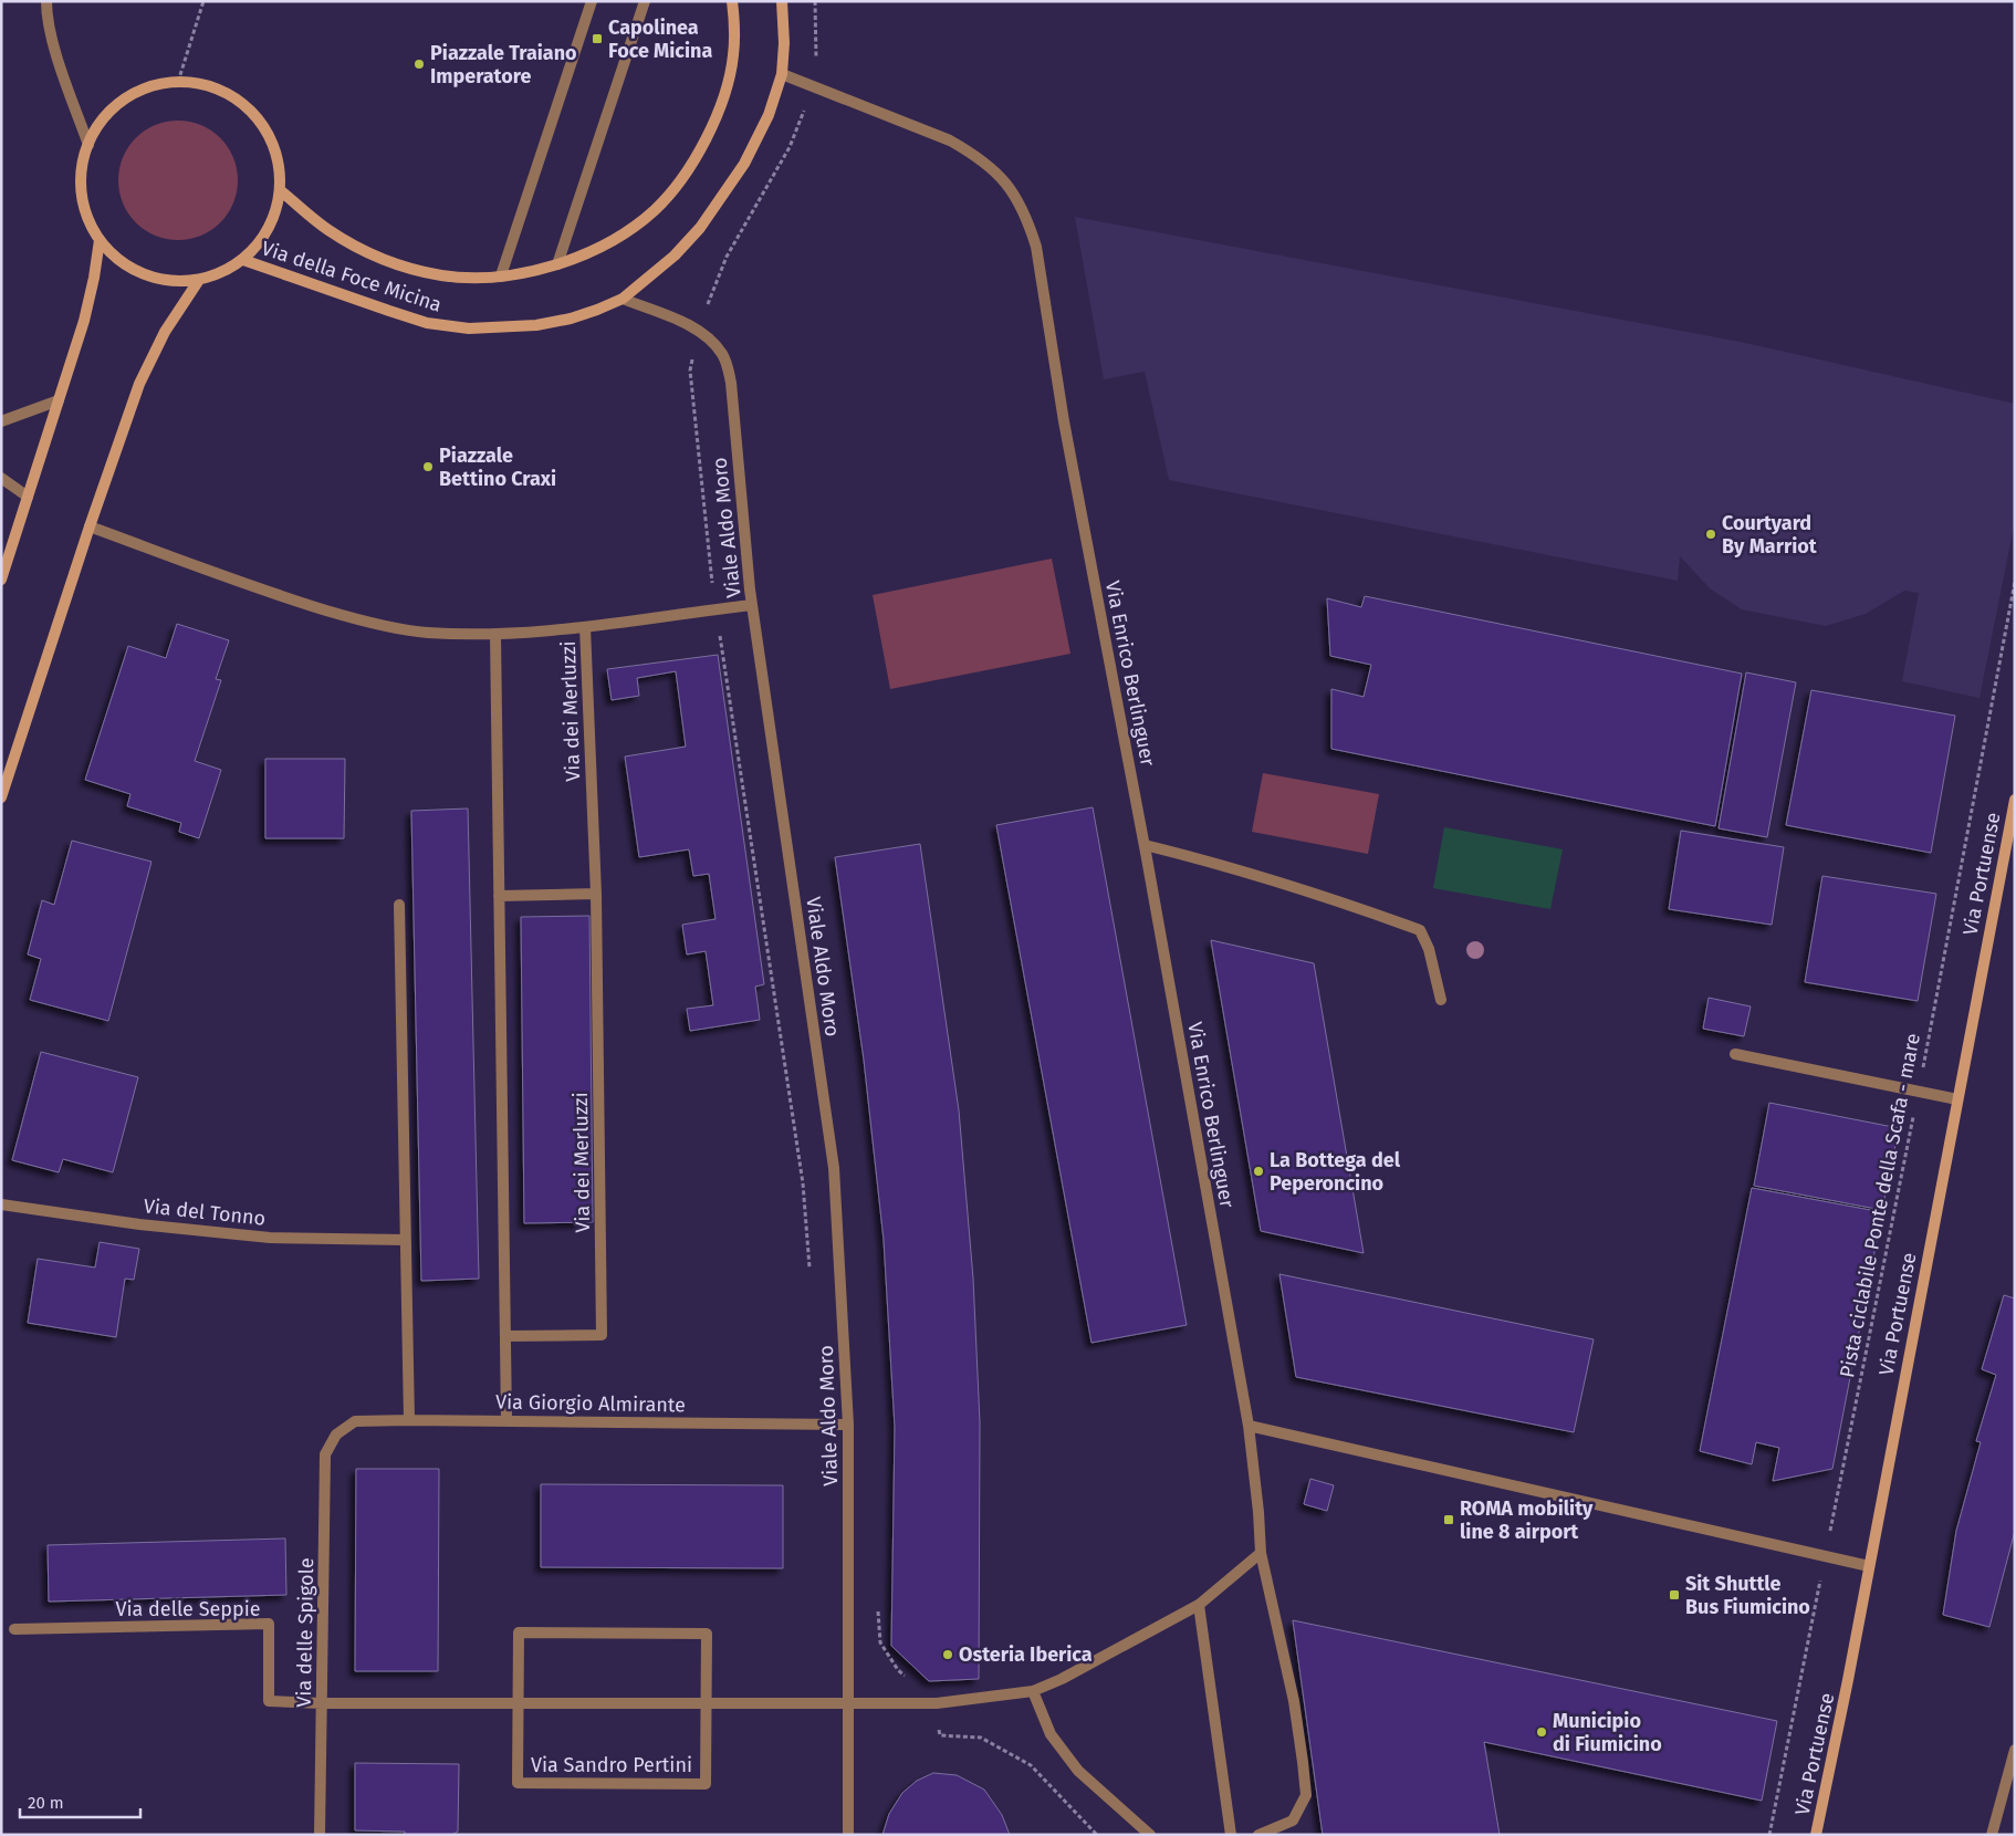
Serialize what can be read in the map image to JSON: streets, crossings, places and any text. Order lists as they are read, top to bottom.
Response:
{
  "streets": {
    "street": [
      "Via della Foce Micina",
      "Viale Aldo Moro",
      "Via Enrico Berlinguer",
      "Via dei Merluzzi",
      "Via Portuense",
      "Via del Tonno",
      "Via Giorgio Almirante",
      "Via delle Seppie",
      "Via delle Spigole",
      "Via Sandro Pertini"
    ],
    "path": ["Pista ciclabile Ponte della Scafa - mare"]
  },
  "crossings": [
    ["Via della Foce Micina", "Viale Aldo Moro"],
    ["Via della Foce Micina", "Via Enrico Berlinguer"],
    ["Viale Aldo Moro", "Via Giorgio Almirante"],
    ["Via Giorgio Almirante", "Via delle Spigole"],
    ["Via delle Seppie", "Via delle Spigole"]
  ],
  "places": {
    "transit": ["Capolinea Foce Micina", "ROMA mobility line 8 airport", "Sit Shuttle Bus Fiumicino"],
    "other": [
      "Piazzale Traiano Imperatore",
      "Piazzale Bettino Craxi",
      "Courtyard By Marriot",
      "La Bottega del Peperoncino",
      "Osteria Iberica",
      "Municipio di Fiumicino"
    ]
  },
  "scale_bar": "20 m"
}
